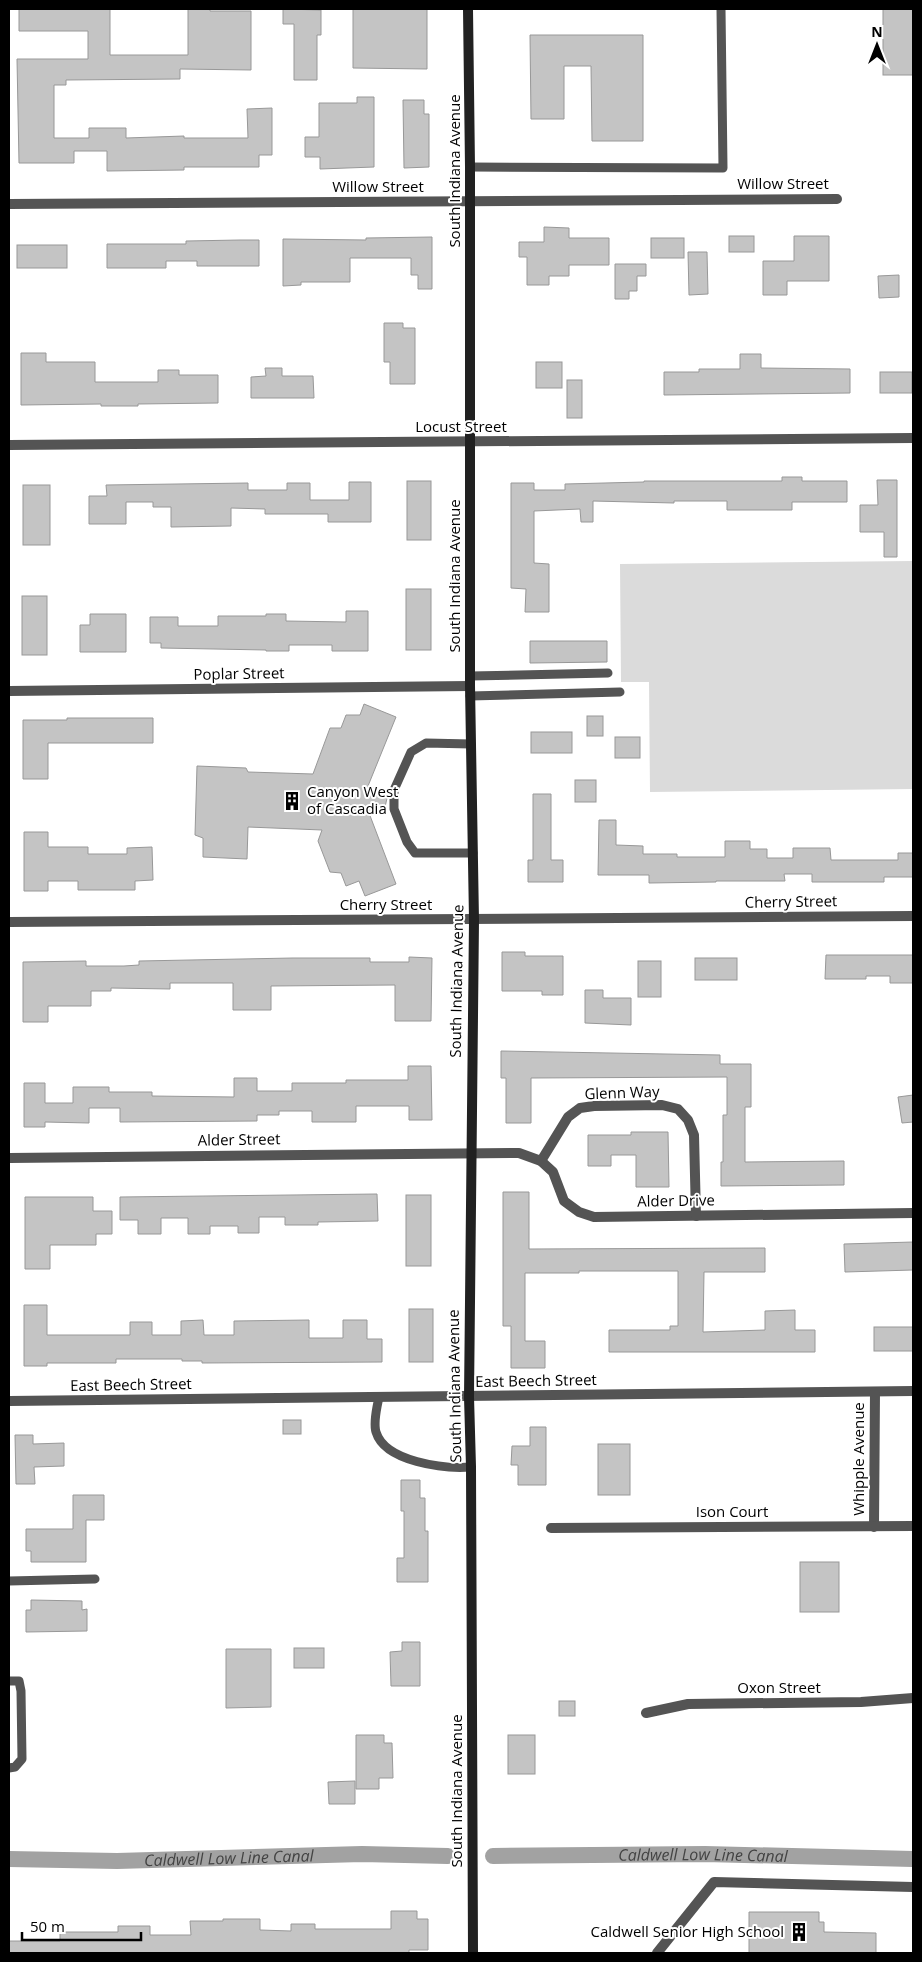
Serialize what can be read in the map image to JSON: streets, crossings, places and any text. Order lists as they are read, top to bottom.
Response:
{
  "streets": {
    "main road": ["South Indiana Avenue"],
    "street": [
      "Willow Street",
      "Locust Street",
      "Poplar Street",
      "Cherry Street",
      "Glenn Way",
      "Alder Street",
      "Alder Drive",
      "East Beech Street",
      "Whipple Avenue",
      "Ison Court",
      "Oxon Street"
    ]
  },
  "crossings": [
    ["South Indiana Avenue", "Willow Street"],
    ["South Indiana Avenue", "Locust Street"],
    ["South Indiana Avenue", "Poplar Street"],
    ["South Indiana Avenue", "Cherry Street"],
    ["South Indiana Avenue", "Alder Street"],
    ["South Indiana Avenue", "East Beech Street"],
    ["Glenn Way", "Alder Drive"],
    ["East Beech Street", "Whipple Avenue"],
    ["Whipple Avenue", "Ison Court"]
  ],
  "water": ["Caldwell Low Line Canal"],
  "places": {
    "building": ["Canyon West of Cascadia", "Caldwell Senior High School"]
  },
  "scale_bar": "50 m",
  "north": "top"
}
